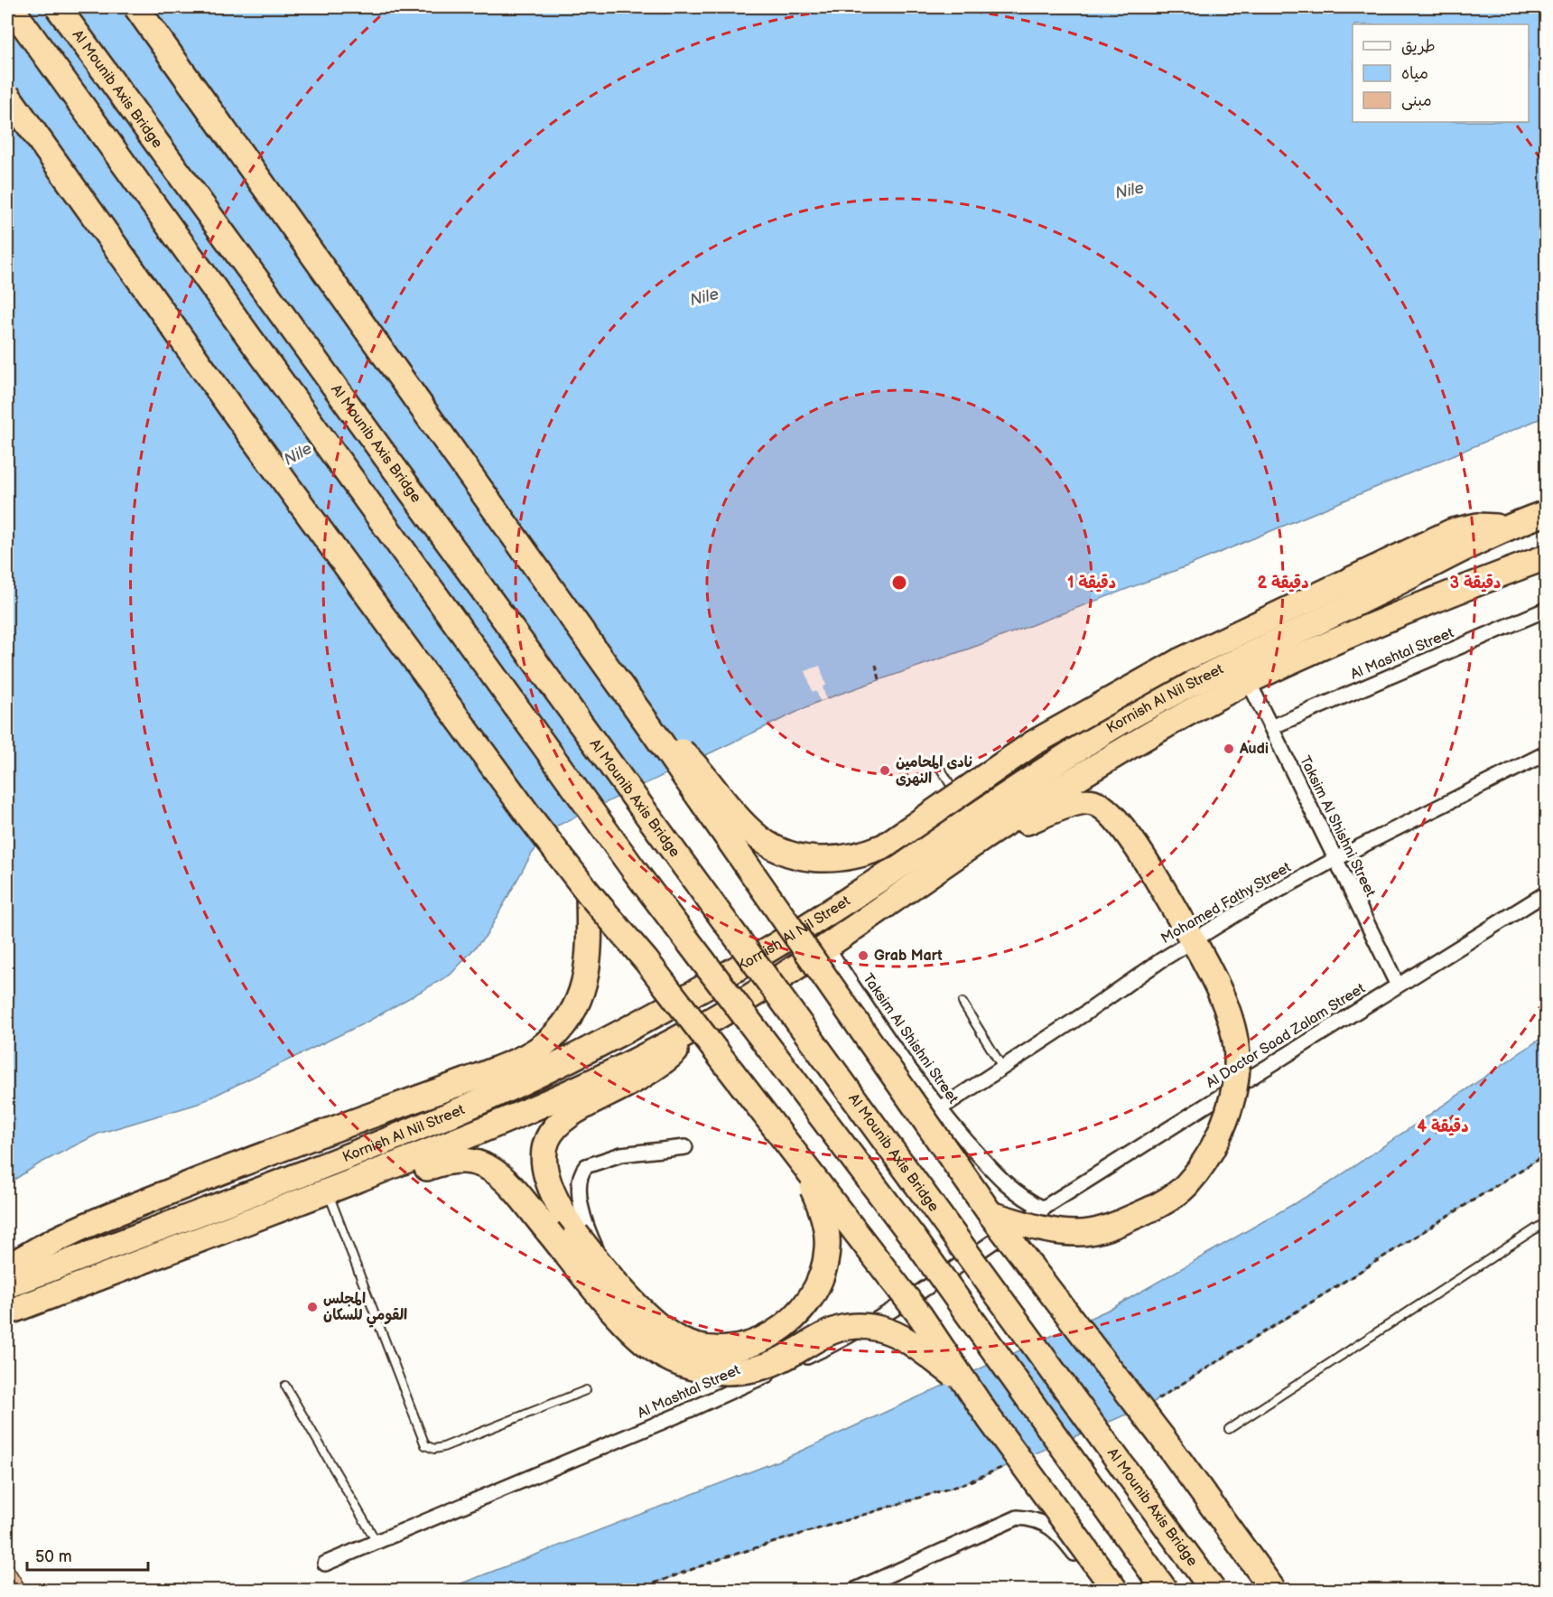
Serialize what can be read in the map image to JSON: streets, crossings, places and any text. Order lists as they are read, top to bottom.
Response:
{
  "streets": {
    "highway": ["Al Mounib Axis Bridge", "Kornish Al Nil Street"],
    "street": [
      "Al Mashtal Street",
      "Taksim Al Shishni Street",
      "Mohamed Fathy Street",
      "Al Doctor Saad Zalam Street"
    ]
  },
  "crossings": [
    ["Al Mashtal Street", "Taksim Al Shishni Street"],
    ["Al Mashtal Street", "Al Doctor Saad Zalam Street"],
    ["Kornish Al Nil Street", "Taksim Al Shishni Street"],
    ["Taksim Al Shishni Street", "Mohamed Fathy Street"],
    ["Taksim Al Shishni Street", "Al Doctor Saad Zalam Street"]
  ],
  "water": ["Nile"],
  "places": [
    "Audi",
    "نادى المحامين النهرى",
    "Grab Mart",
    "المجلس القومي للسكان"
  ],
  "legend": ["طريق", "مياه", "مبنى"],
  "scale_bar": "50 m",
  "rings": [
    "1 دقيقة",
    "2 دقيقة",
    "3 دقيقة",
    "4 دقيقة"
  ]
}
